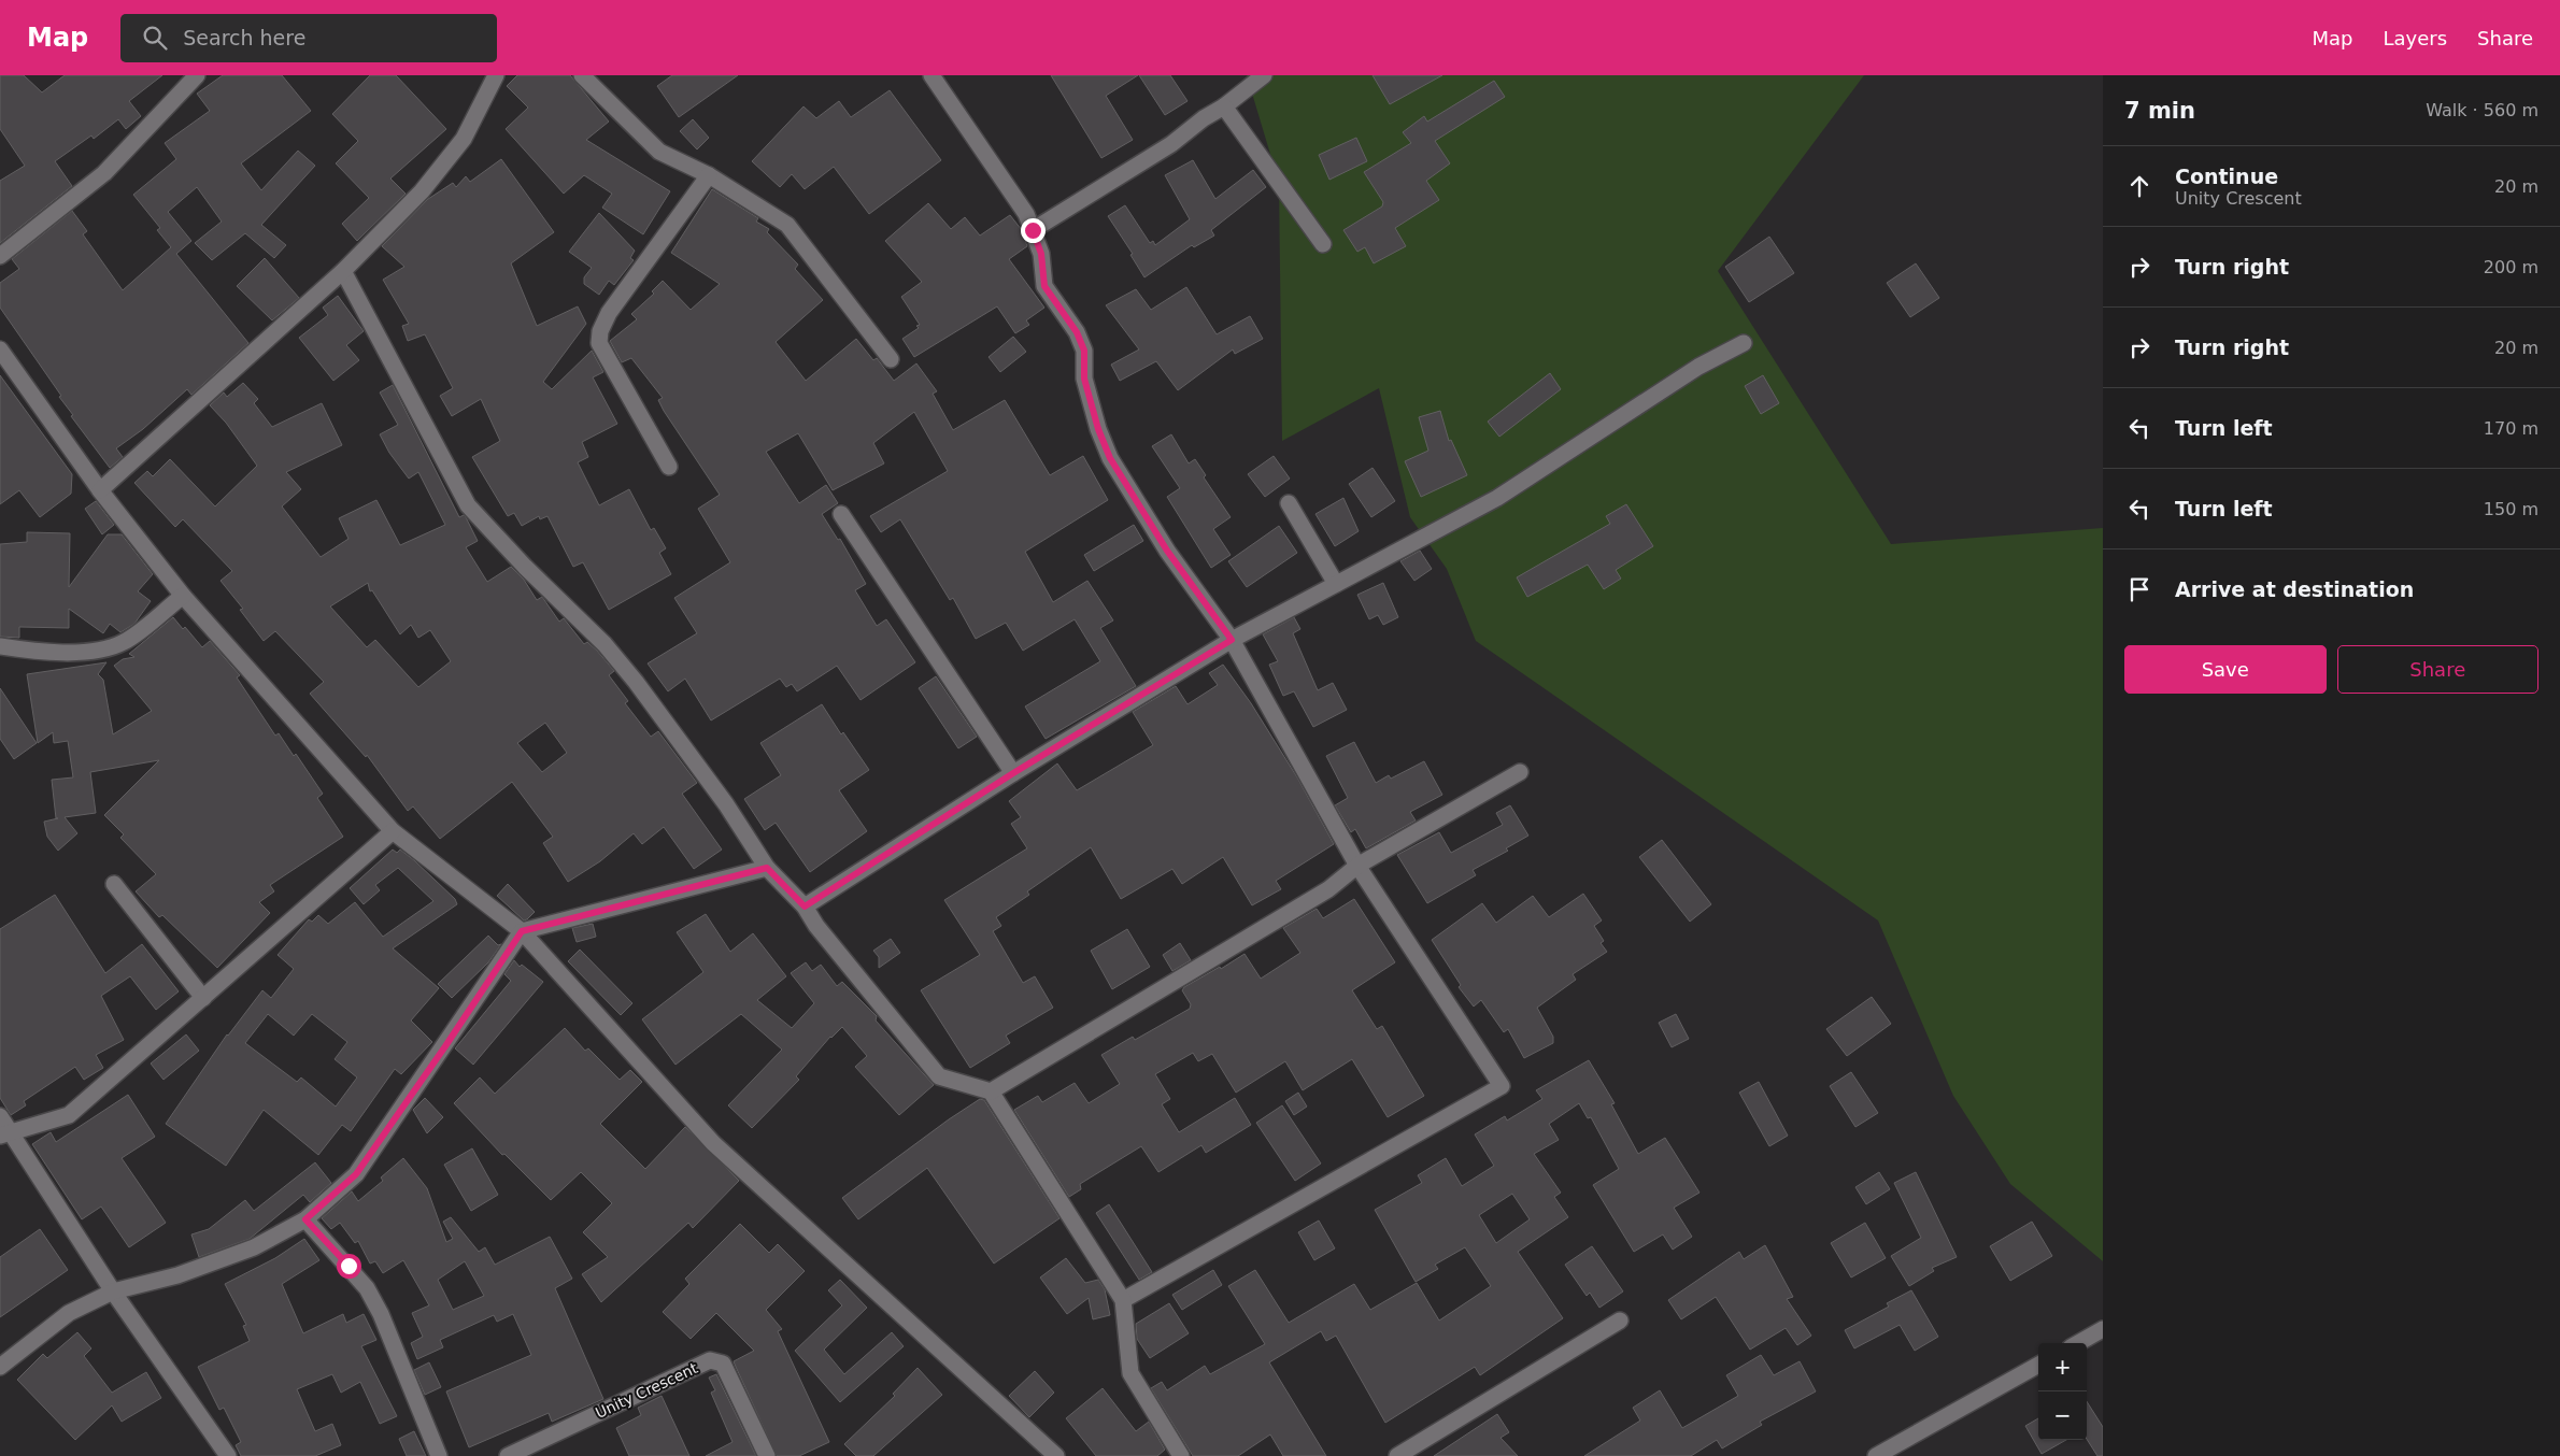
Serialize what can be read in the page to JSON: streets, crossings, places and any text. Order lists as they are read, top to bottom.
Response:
{
  "streets": {
    "street": ["Unity Crescent"]
  },
  "page": {
    "header": "Map",
    "search": "Search here",
    "nav": ["Map", "Layers", "Share"],
    "heading": ["7 min", "Walk · 560 m"],
    "list": [
      ["Continue", "Unity Crescent", "20 m"],
      ["Turn right", "200 m"],
      ["Turn right", "20 m"],
      ["Turn left", "170 m"],
      ["Turn left", "150 m"],
      "Arrive at destination"
    ],
    "buttons": ["Save", "Share"],
    "map_buttons": ["+", "−"]
  }
}
